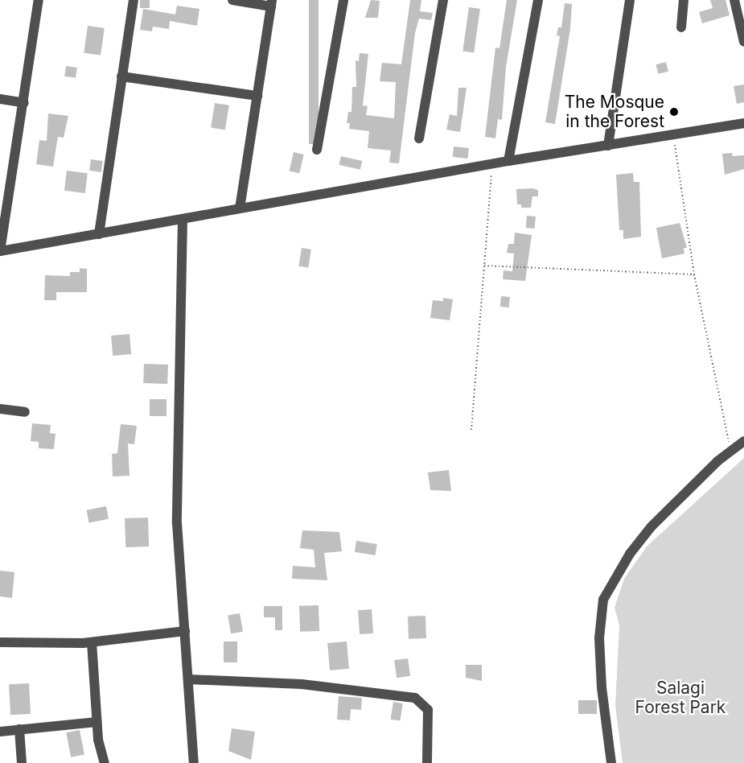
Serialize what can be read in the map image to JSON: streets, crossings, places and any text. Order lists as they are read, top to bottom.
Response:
{
  "parks": ["Salagi Forest Park"],
  "places": ["The Mosque in the Forest"]
}
